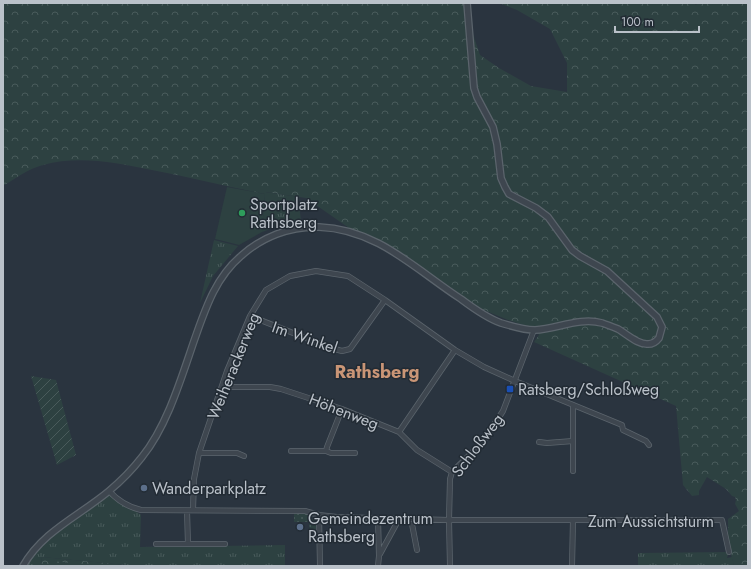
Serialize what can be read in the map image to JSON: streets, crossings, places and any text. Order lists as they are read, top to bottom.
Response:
{
  "streets": {
    "street": [
      "Im Winkel",
      "Weiherackerweg",
      "Höhenweg",
      "Schloßweg",
      "Zum Aussichtsturm"
    ]
  },
  "crossings": [
    ["Im Winkel", "Weiherackerweg"],
    ["Weiherackerweg", "Höhenweg"],
    ["Weiherackerweg", "Schloßweg"],
    ["Weiherackerweg", "Zum Aussichtsturm"],
    ["Höhenweg", "Schloßweg"],
    ["Schloßweg", "Zum Aussichtsturm"]
  ],
  "districts": ["Rathsberg"],
  "places": {
    "other": ["Sportplatz Rathsberg", "Wanderparkplatz", "Gemeindezentrum Rathsberg"],
    "transit": ["Ratsberg/Schloßweg"]
  },
  "scale_bar": "100 m"
}
